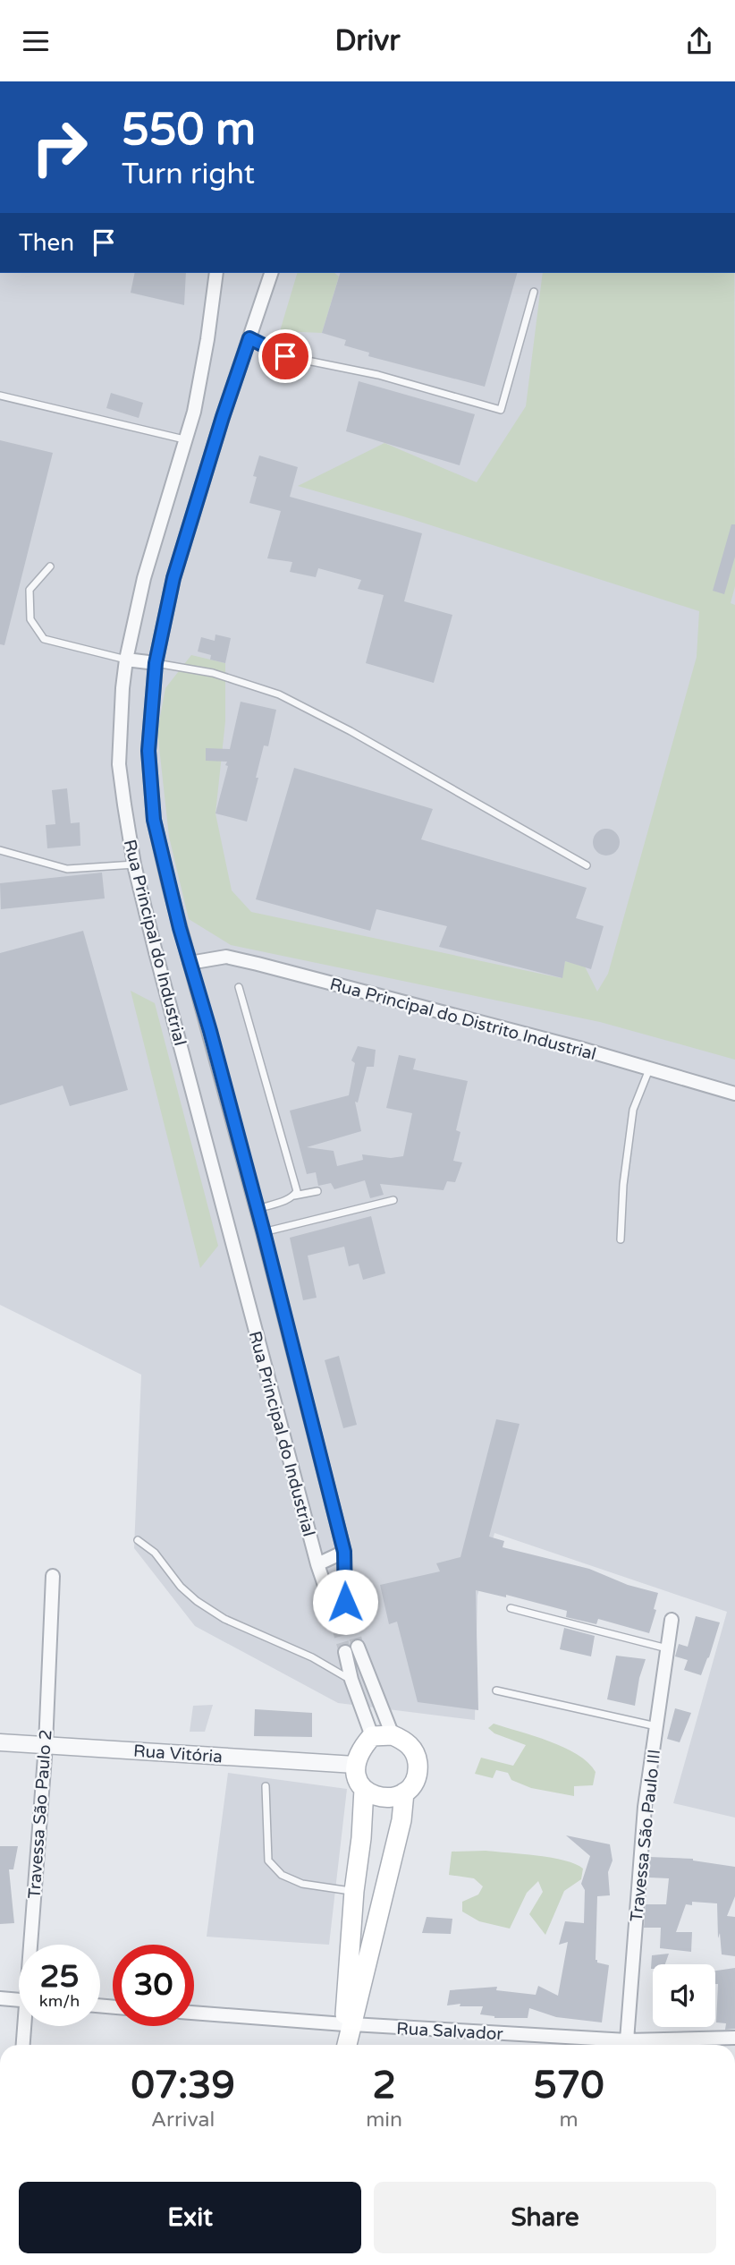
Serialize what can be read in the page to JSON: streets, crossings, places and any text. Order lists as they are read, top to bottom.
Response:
{
  "streets": {
    "street": [
      "Rua Principal do Industrial",
      "Rua Principal do Distrito Industrial",
      "Rua Vitória",
      "Travessa São Paulo 2",
      "Travessa São Paulo III",
      "Rua Salvador"
    ]
  },
  "crossings": [
    ["Rua Principal do Industrial", "Rua Principal do Distrito Industrial"],
    ["Rua Vitória", "Travessa São Paulo 2"]
  ],
  "page": {
    "header": "Drivr",
    "turn": ["550 m", "Turn right"],
    "then": "Then",
    "speed": "25 km/h",
    "limit": "30",
    "eta": [
      "07:39",
      "Arrival",
      "2",
      "min",
      "570",
      "m"
    ],
    "buttons": ["Exit", "Share"]
  }
}
